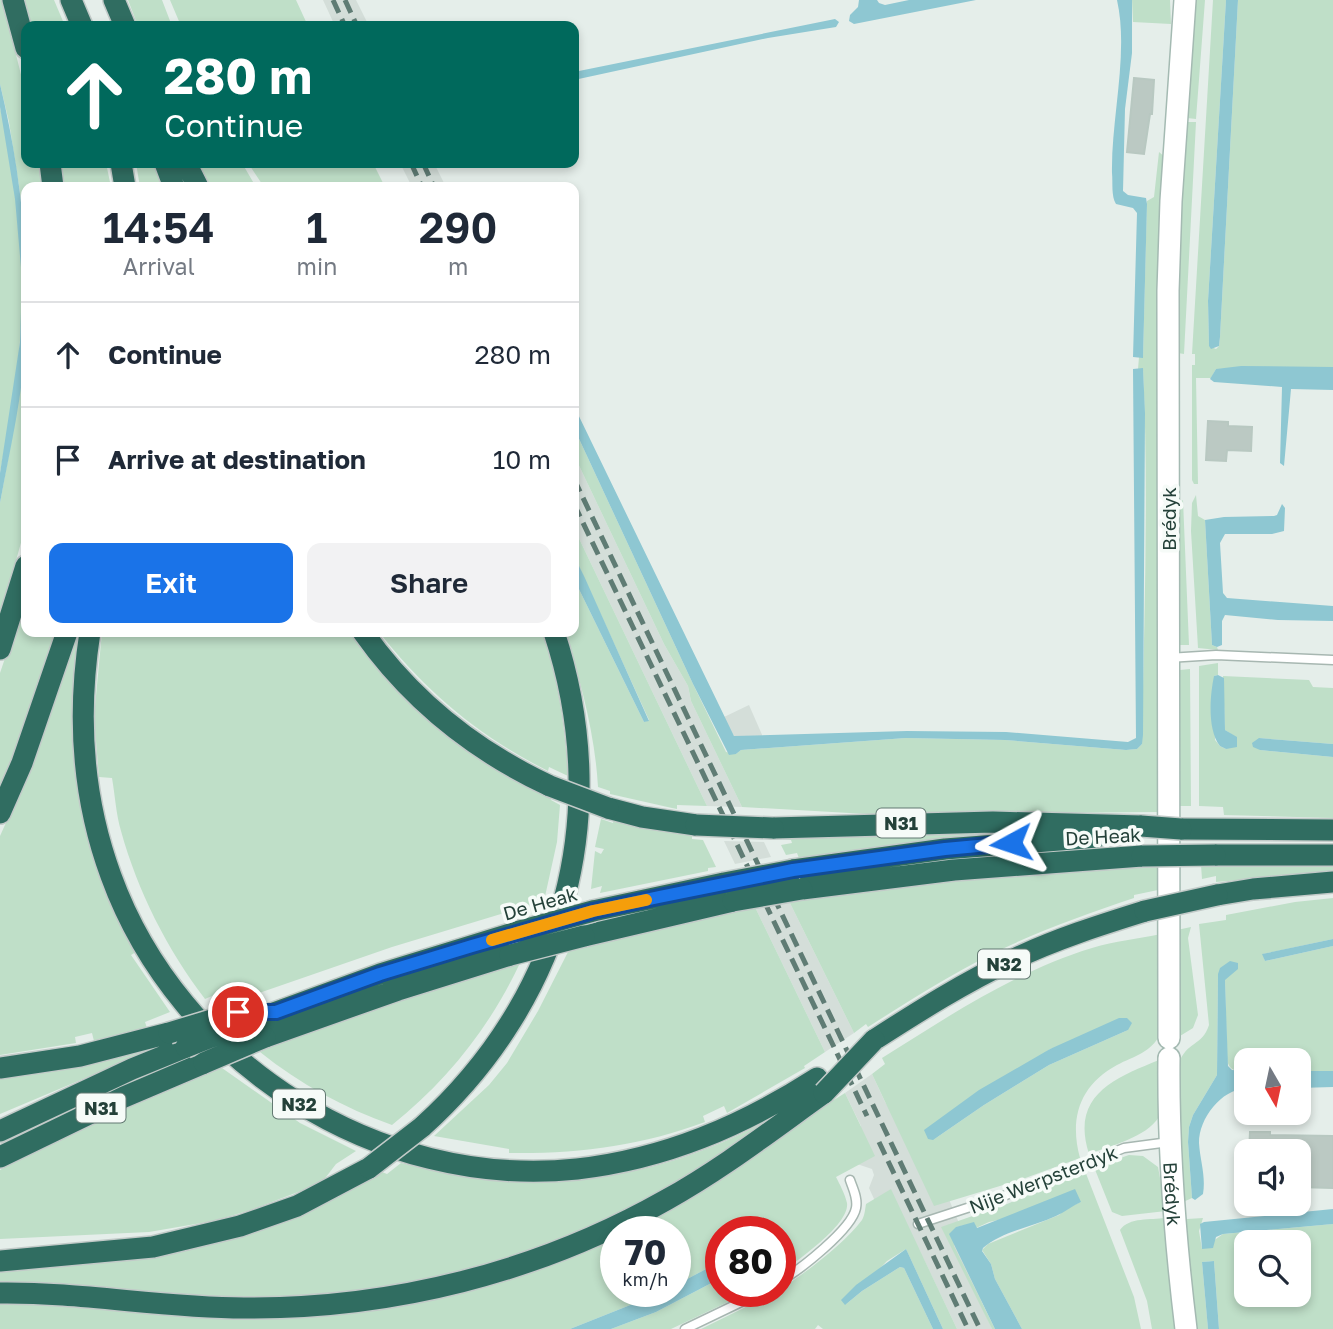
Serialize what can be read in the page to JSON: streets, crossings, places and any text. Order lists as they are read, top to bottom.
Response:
{
  "streets": {
    "highway": ["N31", "De Heak", "N32"],
    "street": ["Brédyk"],
    "lane": ["Nije Werpsterdyk"]
  },
  "crossings": [
    ["Brédyk", "Nije Werpsterdyk"],
    ["N31", "De Heak"]
  ],
  "north": "bottom",
  "page": {
    "turn": ["280 m", "Continue"],
    "eta": [
      "14:54",
      "Arrival",
      "1",
      "min",
      "290",
      "m"
    ],
    "list": [
      {
        "name": "Continue",
        "value": "280 m"
      },
      {
        "name": "Arrive at destination",
        "value": "10 m"
      }
    ],
    "buttons": ["Exit", "Share"],
    "speed": "70 km/h",
    "limit": "80"
  }
}
